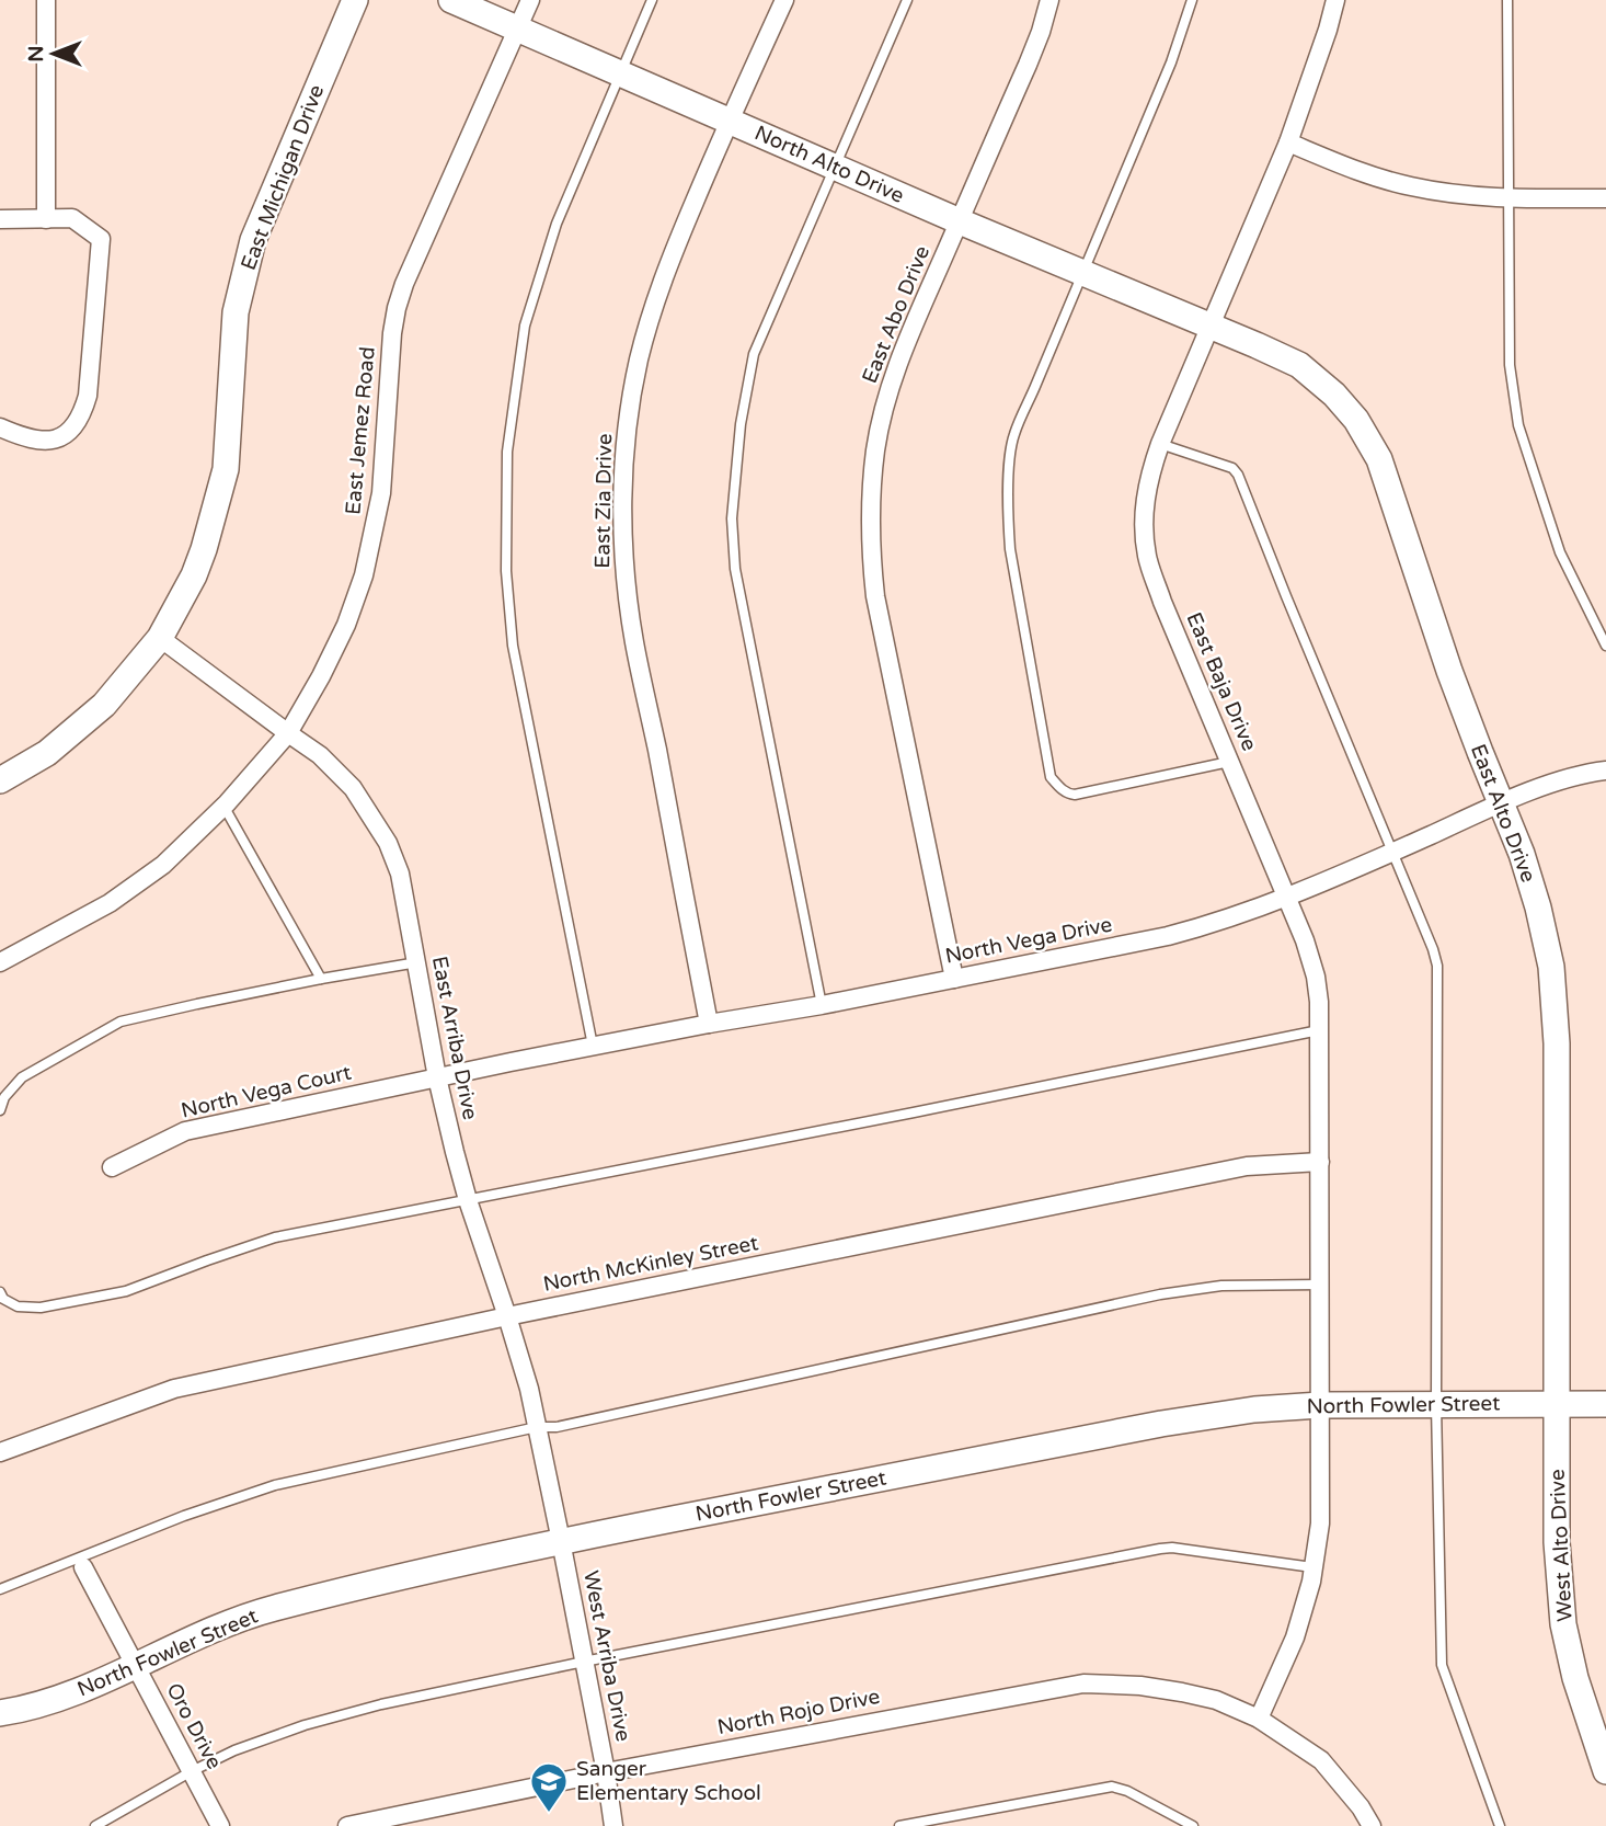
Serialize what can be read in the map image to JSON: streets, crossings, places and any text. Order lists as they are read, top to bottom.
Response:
{
  "streets": {
    "street": [
      "North Alto Drive",
      "East Michigan Drive",
      "East Abo Drive",
      "East Jemez Road",
      "East Zia Drive",
      "East Baja Drive",
      "East Alto Drive",
      "North Vega Drive",
      "East Arriba Drive",
      "North Vega Court",
      "North McKinley Street",
      "North Fowler Street",
      "West Alto Drive",
      "West Arriba Drive",
      "North Rojo Drive",
      "Oro Drive"
    ]
  },
  "crossings": [
    ["North Alto Drive", "East Abo Drive"],
    ["North Alto Drive", "East Jemez Road"],
    ["North Alto Drive", "East Zia Drive"],
    ["North Alto Drive", "East Baja Drive"],
    ["North Alto Drive", "East Alto Drive"],
    ["East Michigan Drive", "East Arriba Drive"],
    ["East Abo Drive", "North Vega Drive"],
    ["East Jemez Road", "East Arriba Drive"],
    ["East Zia Drive", "North Vega Drive"],
    ["East Baja Drive", "East Alto Drive"],
    ["East Baja Drive", "North Vega Drive"],
    ["East Baja Drive", "North McKinley Street"],
    ["East Baja Drive", "North Fowler Street"],
    ["East Baja Drive", "North Rojo Drive"],
    ["East Alto Drive", "North Vega Drive"],
    ["East Alto Drive", "North Fowler Street"],
    ["East Alto Drive", "West Alto Drive"],
    ["North Vega Drive", "East Arriba Drive"],
    ["North Vega Drive", "North Vega Court"],
    ["East Arriba Drive", "North Vega Court"],
    ["East Arriba Drive", "North McKinley Street"],
    ["East Arriba Drive", "North Fowler Street"],
    ["East Arriba Drive", "West Arriba Drive"],
    ["North Fowler Street", "West Alto Drive"],
    ["North Fowler Street", "West Arriba Drive"],
    ["North Fowler Street", "Oro Drive"],
    ["West Arriba Drive", "North Rojo Drive"]
  ],
  "places": {
    "school or university": ["Sanger Elementary School"]
  },
  "north": "left"
}
